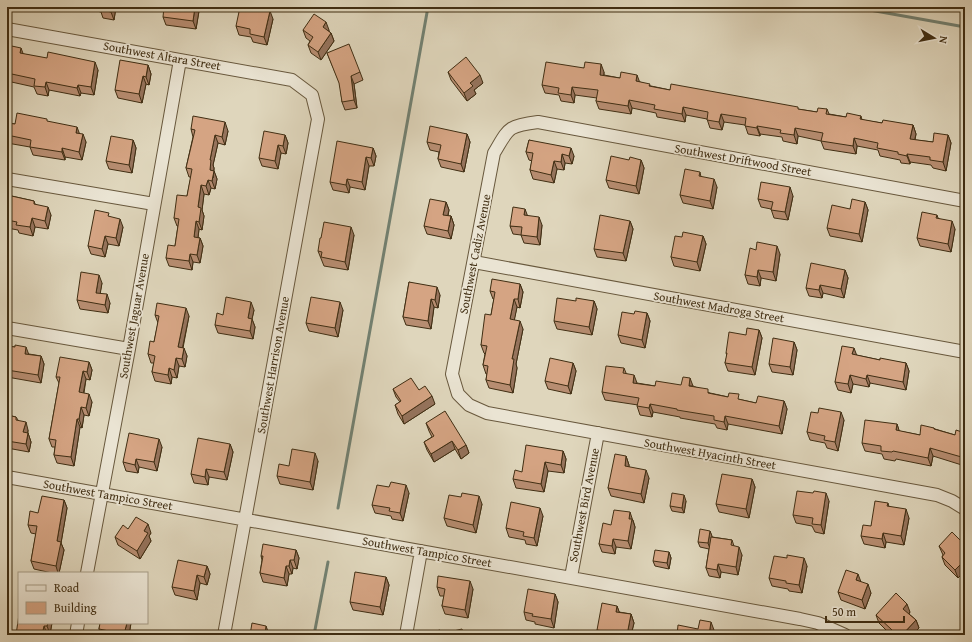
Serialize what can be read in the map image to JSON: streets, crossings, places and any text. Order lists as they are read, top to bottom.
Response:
{
  "streets": {
    "street": [
      "Southwest Altara Street",
      "Southwest Driftwood Street",
      "Southwest Cadiz Avenue",
      "Southwest Madroga Street",
      "Southwest Jaguar Avenue",
      "Southwest Harrison Avenue",
      "Southwest Hyacinth Street",
      "Southwest Tampico Street",
      "Southwest Bird Avenue"
    ]
  },
  "crossings": [
    ["Southwest Altara Street", "Southwest Jaguar Avenue"],
    ["Southwest Altara Street", "Southwest Harrison Avenue"],
    ["Southwest Driftwood Street", "Southwest Cadiz Avenue"],
    ["Southwest Cadiz Avenue", "Southwest Madroga Street"],
    ["Southwest Cadiz Avenue", "Southwest Hyacinth Street"],
    ["Southwest Jaguar Avenue", "Southwest Tampico Street"],
    ["Southwest Harrison Avenue", "Southwest Tampico Street"],
    ["Southwest Hyacinth Street", "Southwest Bird Avenue"],
    ["Southwest Tampico Street", "Southwest Bird Avenue"]
  ],
  "legend": ["Road", "Building"],
  "scale_bar": "50 m",
  "north": "right"
}
